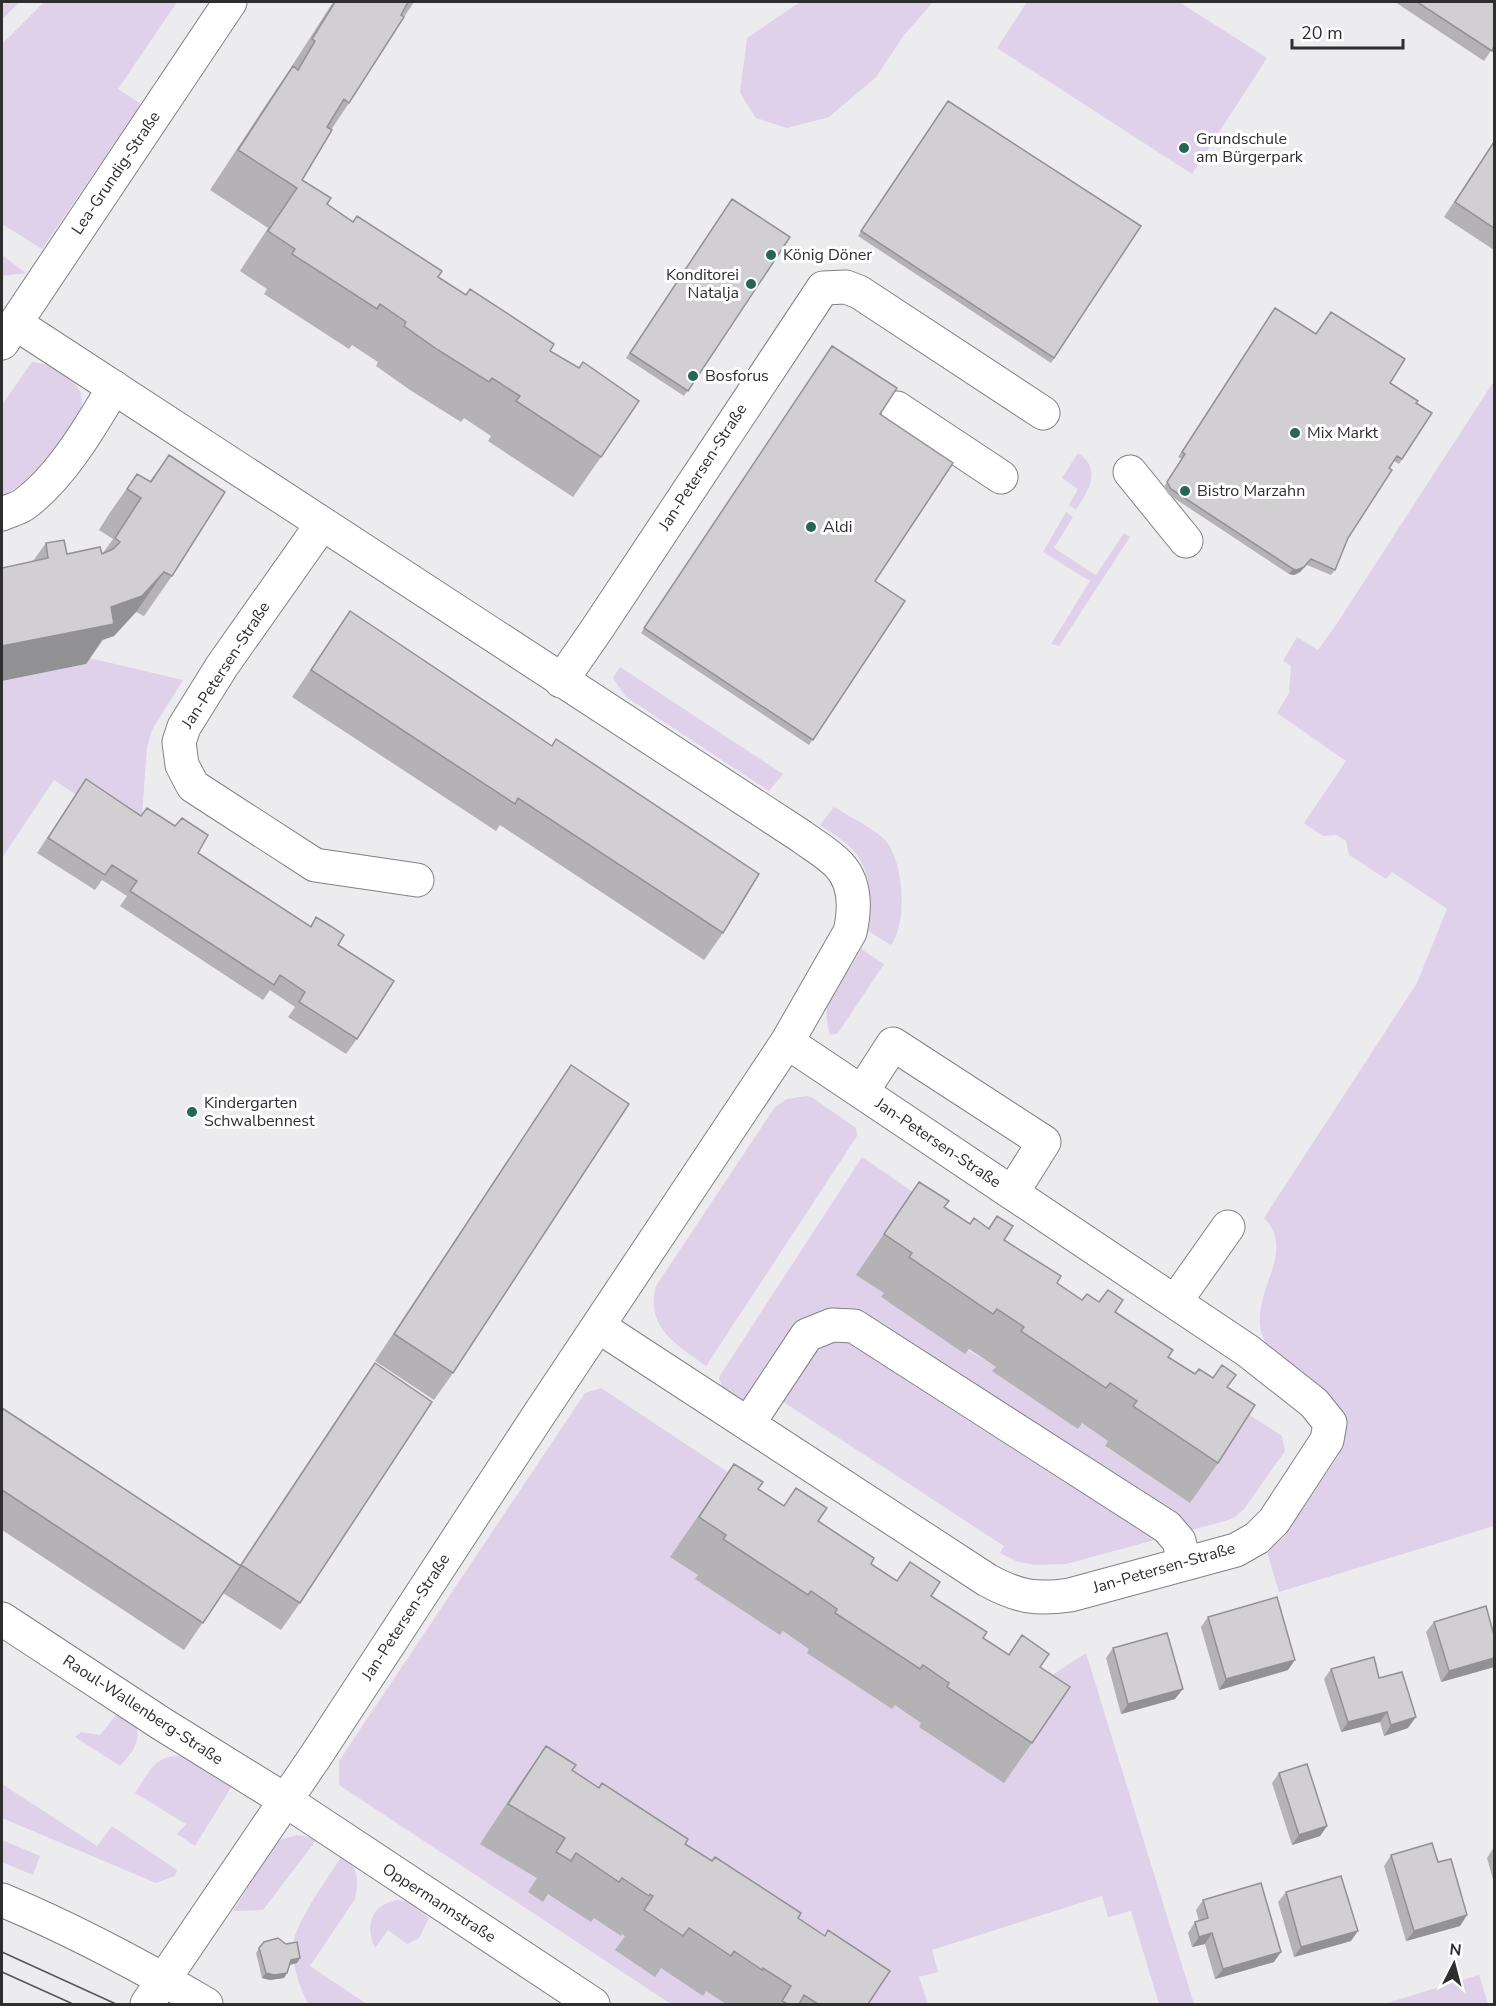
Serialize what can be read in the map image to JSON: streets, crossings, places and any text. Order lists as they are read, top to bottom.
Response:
{
  "streets": {
    "street": [
      "Lea-Grundig-Straße",
      "Jan-Petersen-Straße",
      "Raoul-Wallenberg-Straße",
      "Oppermannstraße"
    ]
  },
  "crossings": [
    ["Lea-Grundig-Straße", "Jan-Petersen-Straße"],
    ["Jan-Petersen-Straße", "Raoul-Wallenberg-Straße"],
    ["Jan-Petersen-Straße", "Oppermannstraße"],
    ["Raoul-Wallenberg-Straße", "Oppermannstraße"]
  ],
  "places": [
    "Grundschule am Bürgerpark",
    "König Döner",
    "Konditorei Natalja",
    "Bosforus",
    "Mix Markt",
    "Bistro Marzahn",
    "Aldi",
    "Kindergarten Schwalbennest"
  ],
  "scale_bar": "20 m",
  "north": "top"
}
